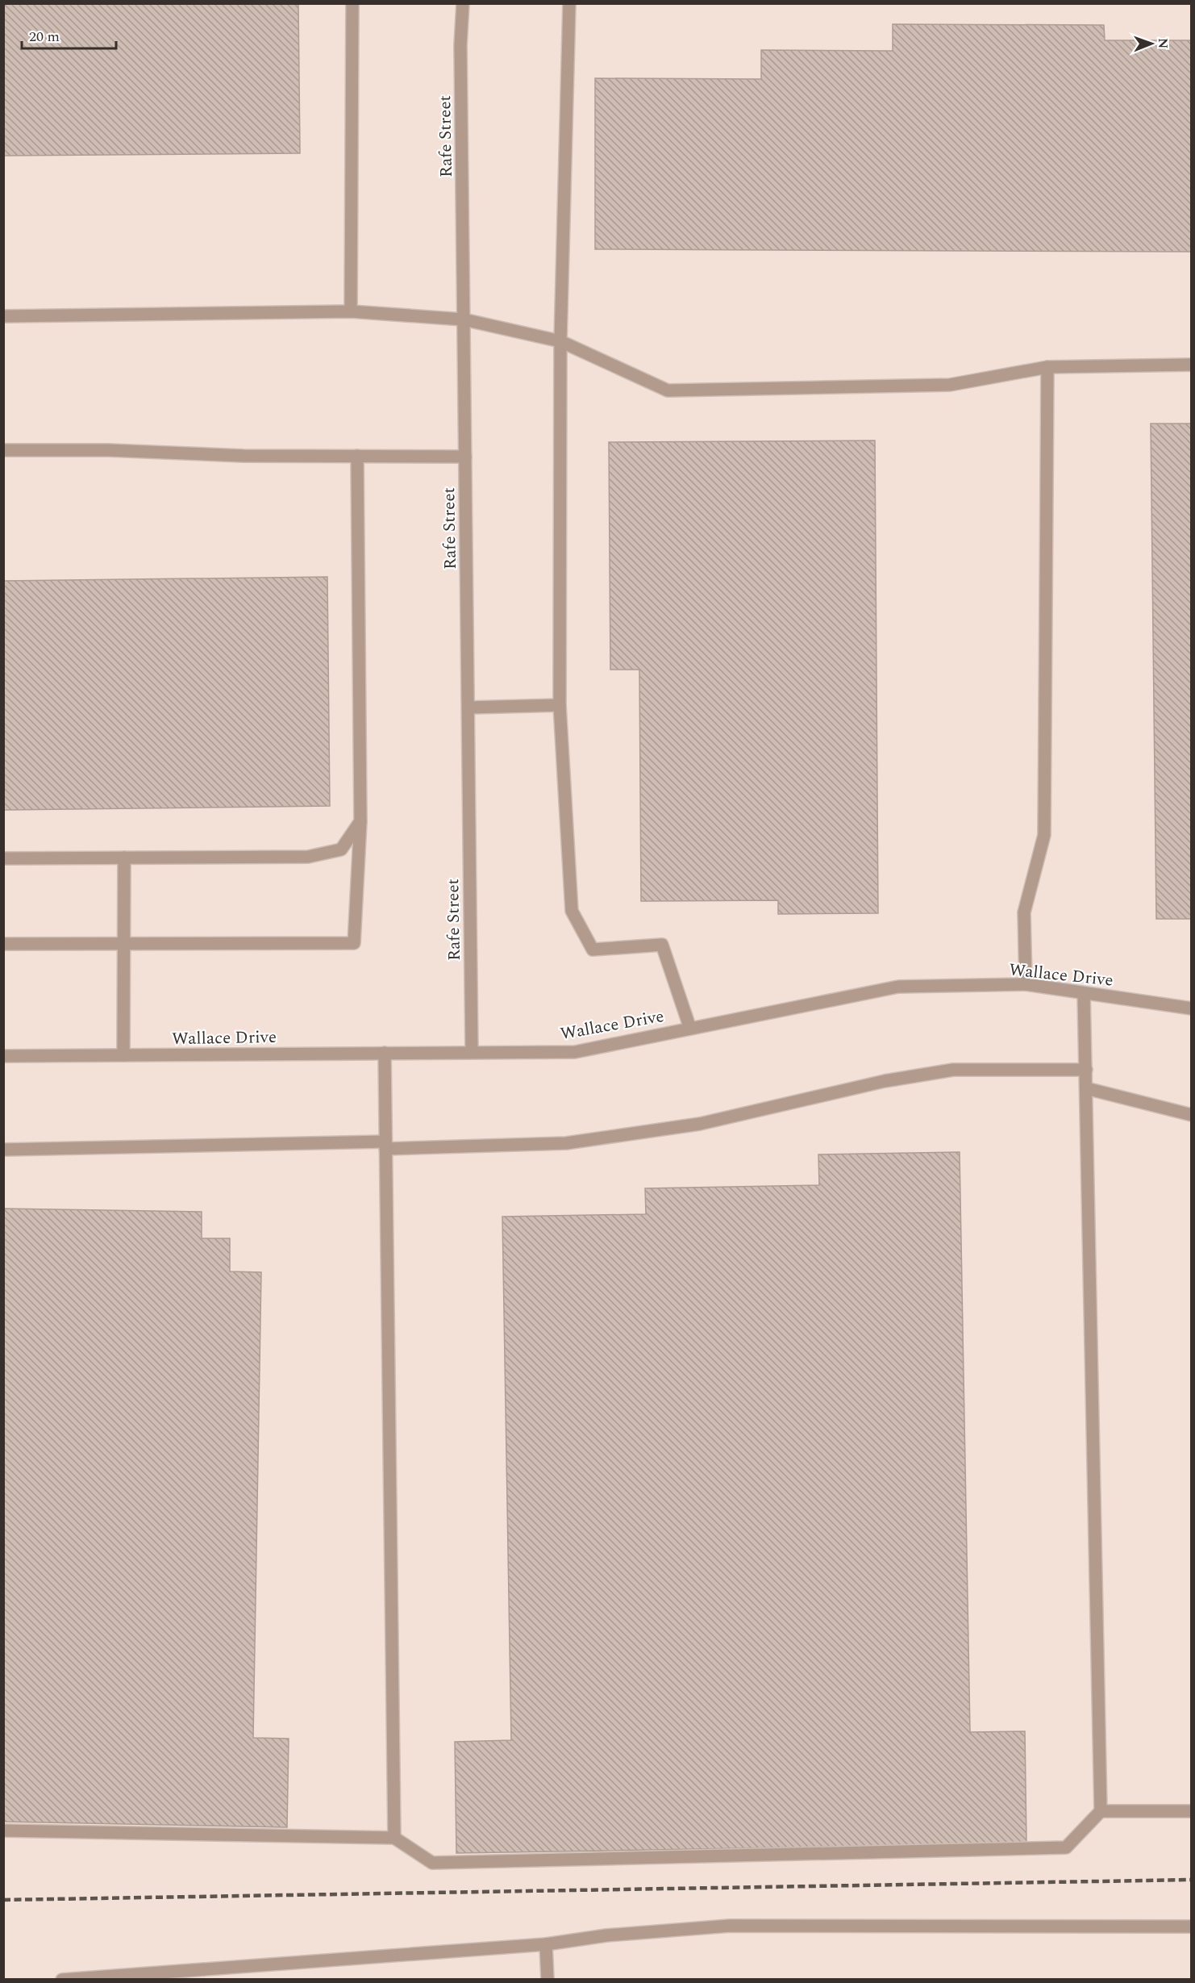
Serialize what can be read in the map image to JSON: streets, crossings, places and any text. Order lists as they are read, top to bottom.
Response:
{
  "streets": {
    "street": ["Rafe Street", "Wallace Drive"]
  },
  "crossings": [
    ["Rafe Street", "Wallace Drive"]
  ],
  "scale_bar": "20 m",
  "north": "right"
}
